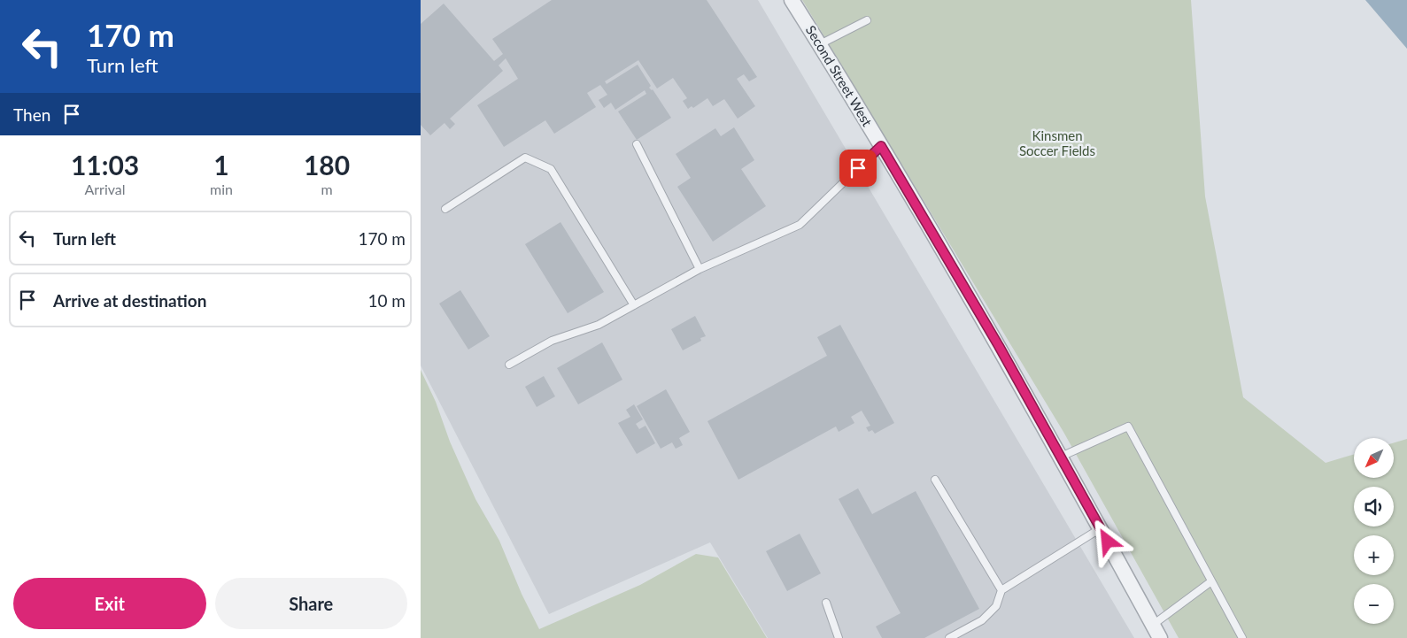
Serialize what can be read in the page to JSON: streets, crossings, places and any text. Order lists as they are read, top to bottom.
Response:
{
  "streets": {
    "street": ["Second Street West"]
  },
  "parks": ["Kinsmen Soccer Fields"],
  "north": "bottom left",
  "page": {
    "turn": ["170 m", "Turn left"],
    "then": "Then",
    "eta": [
      "11:03",
      "Arrival",
      "1",
      "min",
      "180",
      "m"
    ],
    "list": [
      {
        "name": "Turn left",
        "value": "170 m"
      },
      {
        "name": "Arrive at destination",
        "value": "10 m"
      }
    ],
    "map_buttons": ["+", "−"],
    "buttons": ["Exit", "Share"]
  }
}
